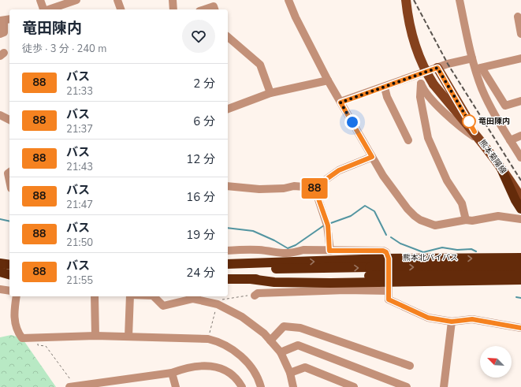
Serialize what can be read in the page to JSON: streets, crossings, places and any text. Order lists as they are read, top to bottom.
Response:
{
  "streets": {
    "highway": ["熊本北バイパス"],
    "main road": ["熊本菊陽線"]
  },
  "places": ["竜田陳内"],
  "lines": ["bus line 88"],
  "north": "top left",
  "page": {
    "on_map": "88",
    "heading": ["竜田陳内", "徒歩 · 3 分 · 240 m"],
    "list": [
      {
        "mark": "88",
        "name": "バス",
        "note": "21:33",
        "value": "2 分"
      },
      {
        "mark": "88",
        "name": "バス",
        "note": "21:37",
        "value": "6 分"
      },
      {
        "mark": "88",
        "name": "バス",
        "note": "21:43",
        "value": "12 分"
      },
      {
        "mark": "88",
        "name": "バス",
        "note": "21:47",
        "value": "16 分"
      },
      {
        "mark": "88",
        "name": "バス",
        "note": "21:50",
        "value": "19 分"
      },
      {
        "mark": "88",
        "name": "バス",
        "note": "21:55",
        "value": "24 分"
      }
    ]
  }
}
